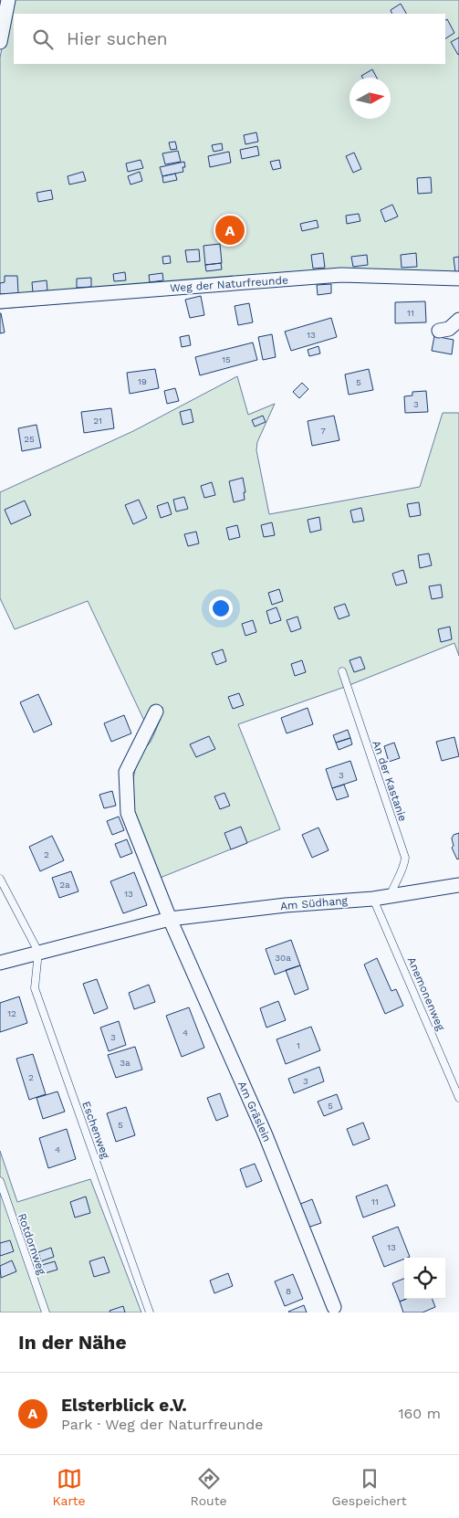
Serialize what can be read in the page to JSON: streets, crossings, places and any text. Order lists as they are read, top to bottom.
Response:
{
  "streets": {
    "street": ["Weg der Naturfreunde", "Am Südhang", "Am Gräslein"],
    "lane": [
      "An der Kastanie",
      "Anemonenweg",
      "Eschenweg",
      "Rotdornweg"
    ]
  },
  "crossings": [
    ["An der Kastanie", "Am Südhang"],
    ["Am Südhang", "Anemonenweg"],
    ["Am Südhang", "Am Gräslein"],
    ["Am Südhang", "Eschenweg"]
  ],
  "house_numbers": [
    "11",
    "13",
    "15",
    "19",
    "5",
    "3",
    "21",
    "7",
    "25",
    "3",
    "2",
    "2a",
    "13",
    "30a",
    "12",
    "4",
    "3",
    "1",
    "3a",
    "2",
    "3",
    "5",
    "5",
    "4",
    "11",
    "13",
    "8"
  ],
  "north": "right",
  "page": {
    "search": "Hier suchen",
    "pins": "A",
    "heading": "In der Nähe",
    "list": [
      {
        "mark": "A",
        "name": "Elsterblick e.V.",
        "note": "Park · Weg der Naturfreunde",
        "value": "160 m"
      }
    ],
    "nav": ["Karte", "Route", "Gespeichert"]
  }
}
